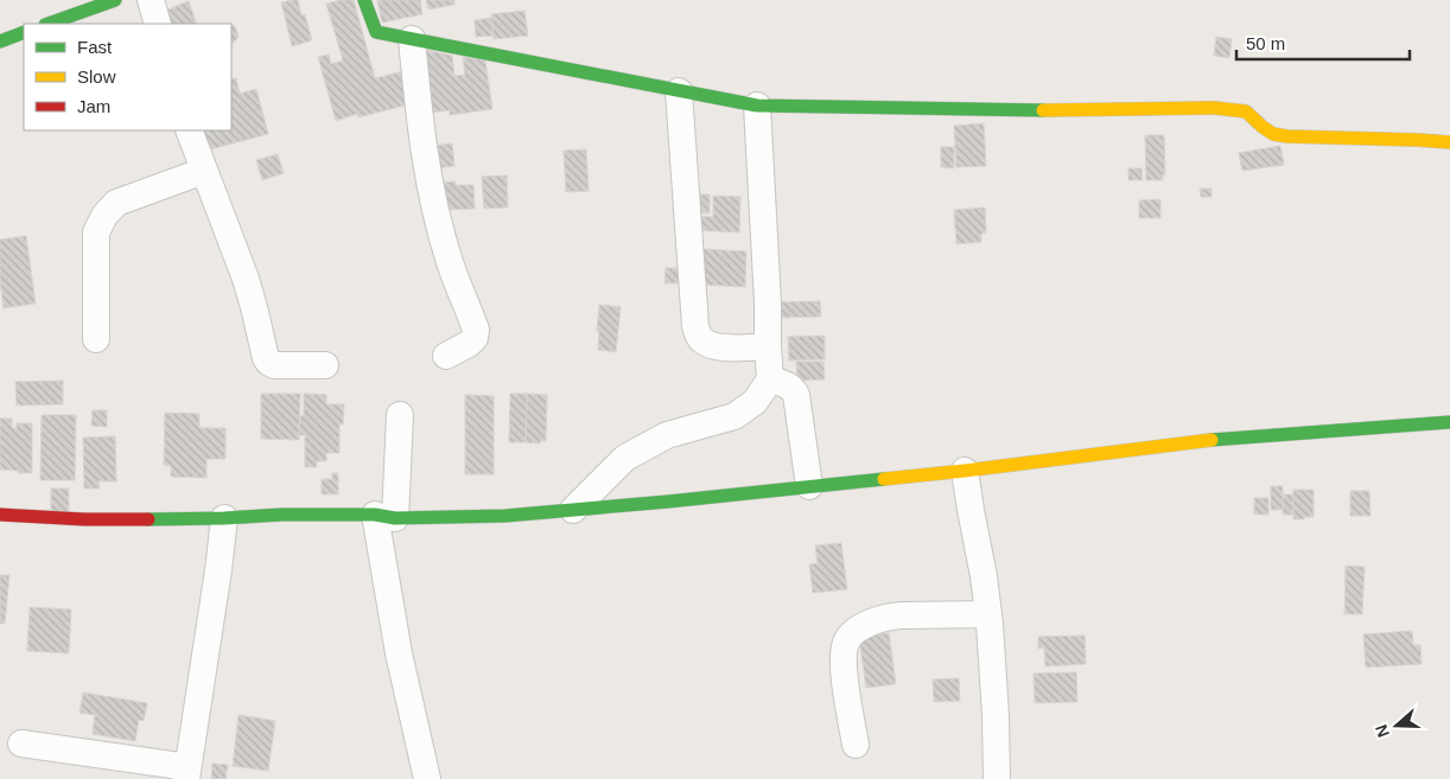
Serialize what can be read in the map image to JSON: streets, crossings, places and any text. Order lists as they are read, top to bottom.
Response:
{
  "legend": ["Fast", "Slow", "Jam"],
  "scale_bar": "50 m",
  "north": "left"
}
